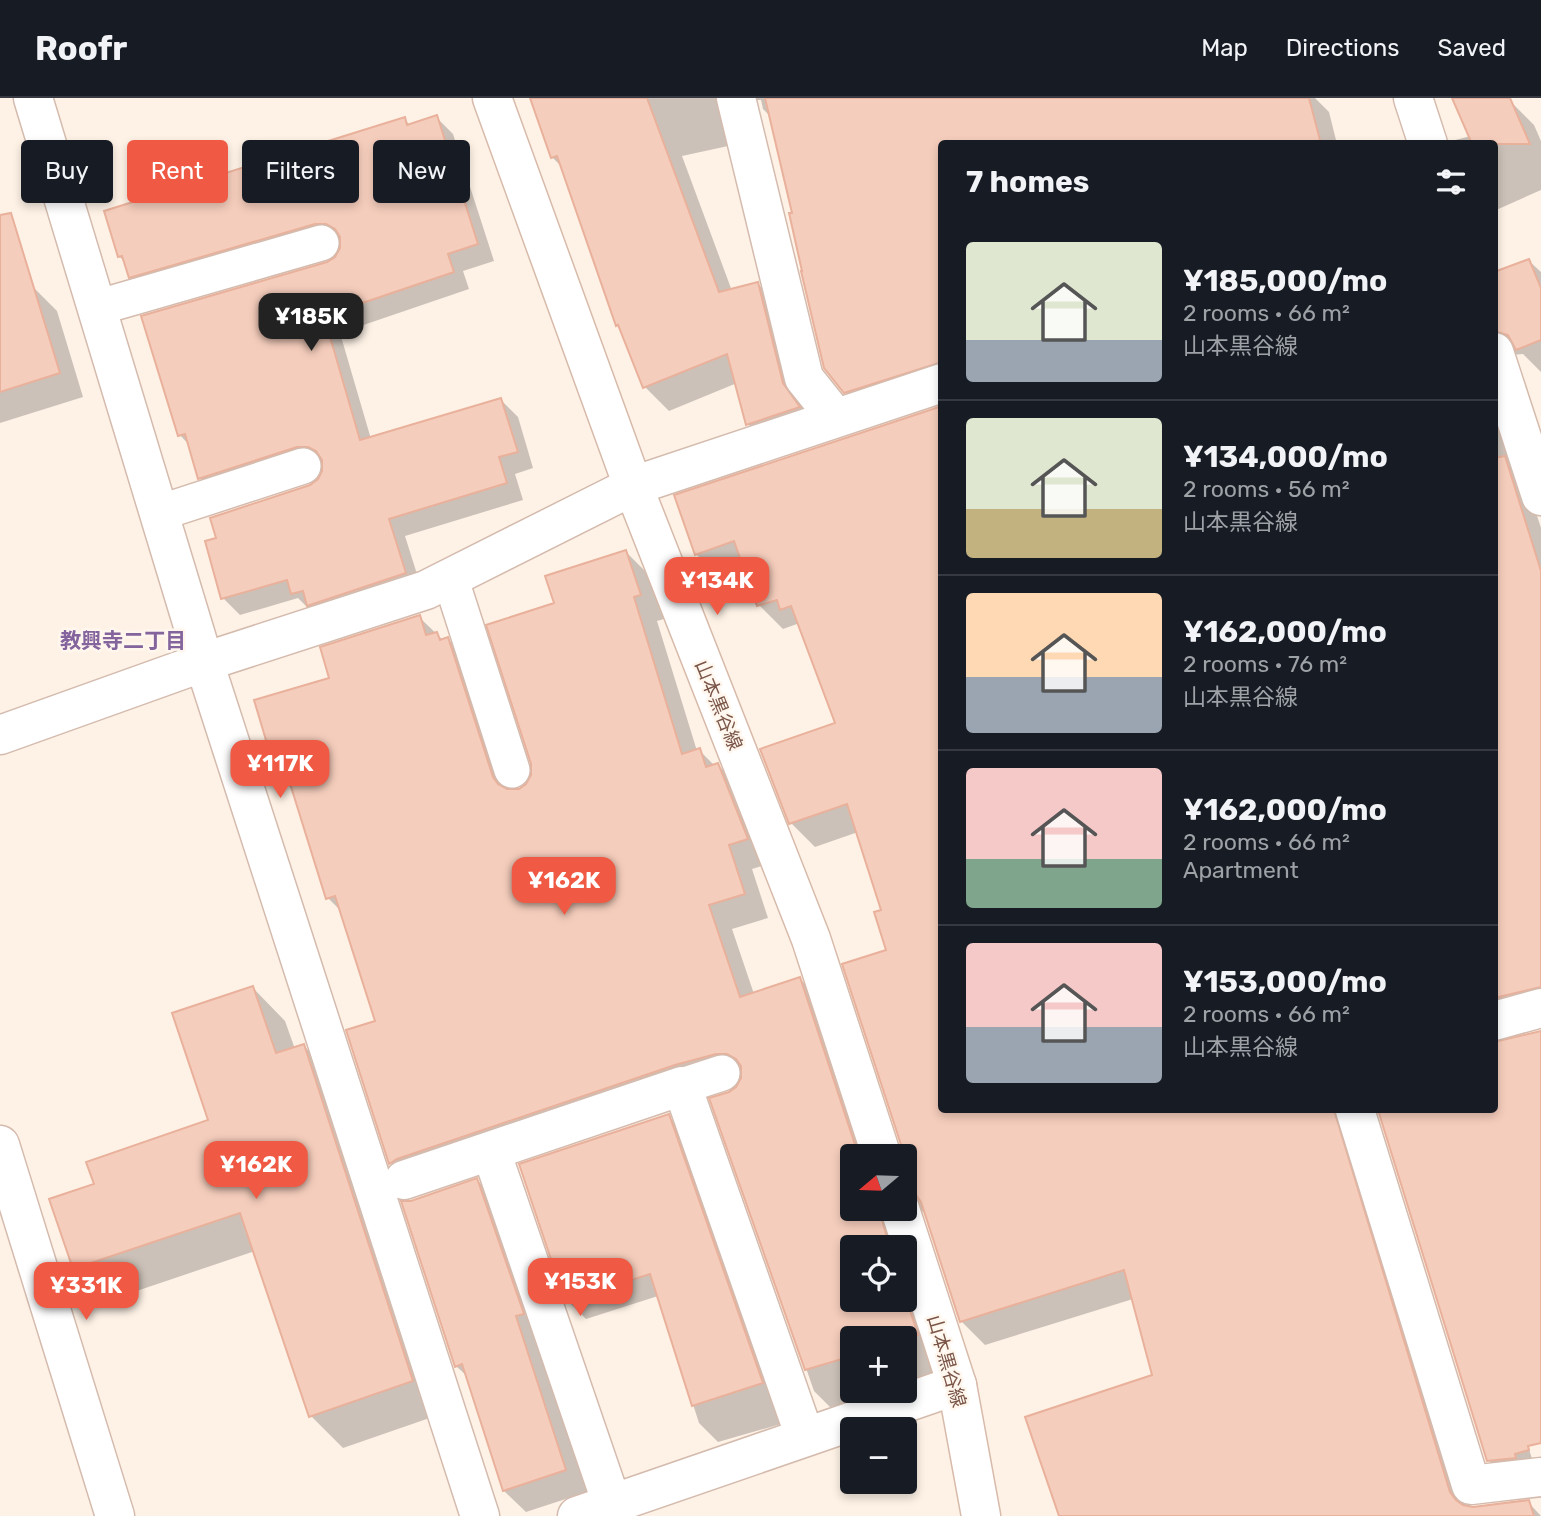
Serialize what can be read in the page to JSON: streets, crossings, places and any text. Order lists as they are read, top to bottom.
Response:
{
  "streets": {
    "street": ["山本黒谷線"]
  },
  "districts": ["教興寺二丁目"],
  "north": "left",
  "page": {
    "header": "Roofr",
    "nav": ["Map", "Directions", "Saved"],
    "chip": [
      "Buy",
      "Rent",
      "Filters",
      "New"
    ],
    "heading": "7 homes",
    "list": [
      {
        "name": "¥185,000/mo",
        "note": "2 rooms · 66 m² · 山本黒谷線"
      },
      {
        "name": "¥134,000/mo",
        "note": "2 rooms · 56 m² · 山本黒谷線"
      },
      {
        "name": "¥162,000/mo",
        "note": "2 rooms · 76 m² · 山本黒谷線"
      },
      {
        "name": "¥162,000/mo",
        "note": "2 rooms · 66 m² · Apartment"
      },
      {
        "name": "¥153,000/mo",
        "note": "2 rooms · 66 m² · 山本黒谷線"
      }
    ],
    "price": [
      "¥185K",
      "¥134K",
      "¥117K",
      "¥162K",
      "¥162K",
      "¥153K",
      "¥331K"
    ],
    "map_buttons": ["+", "−"]
  }
}
